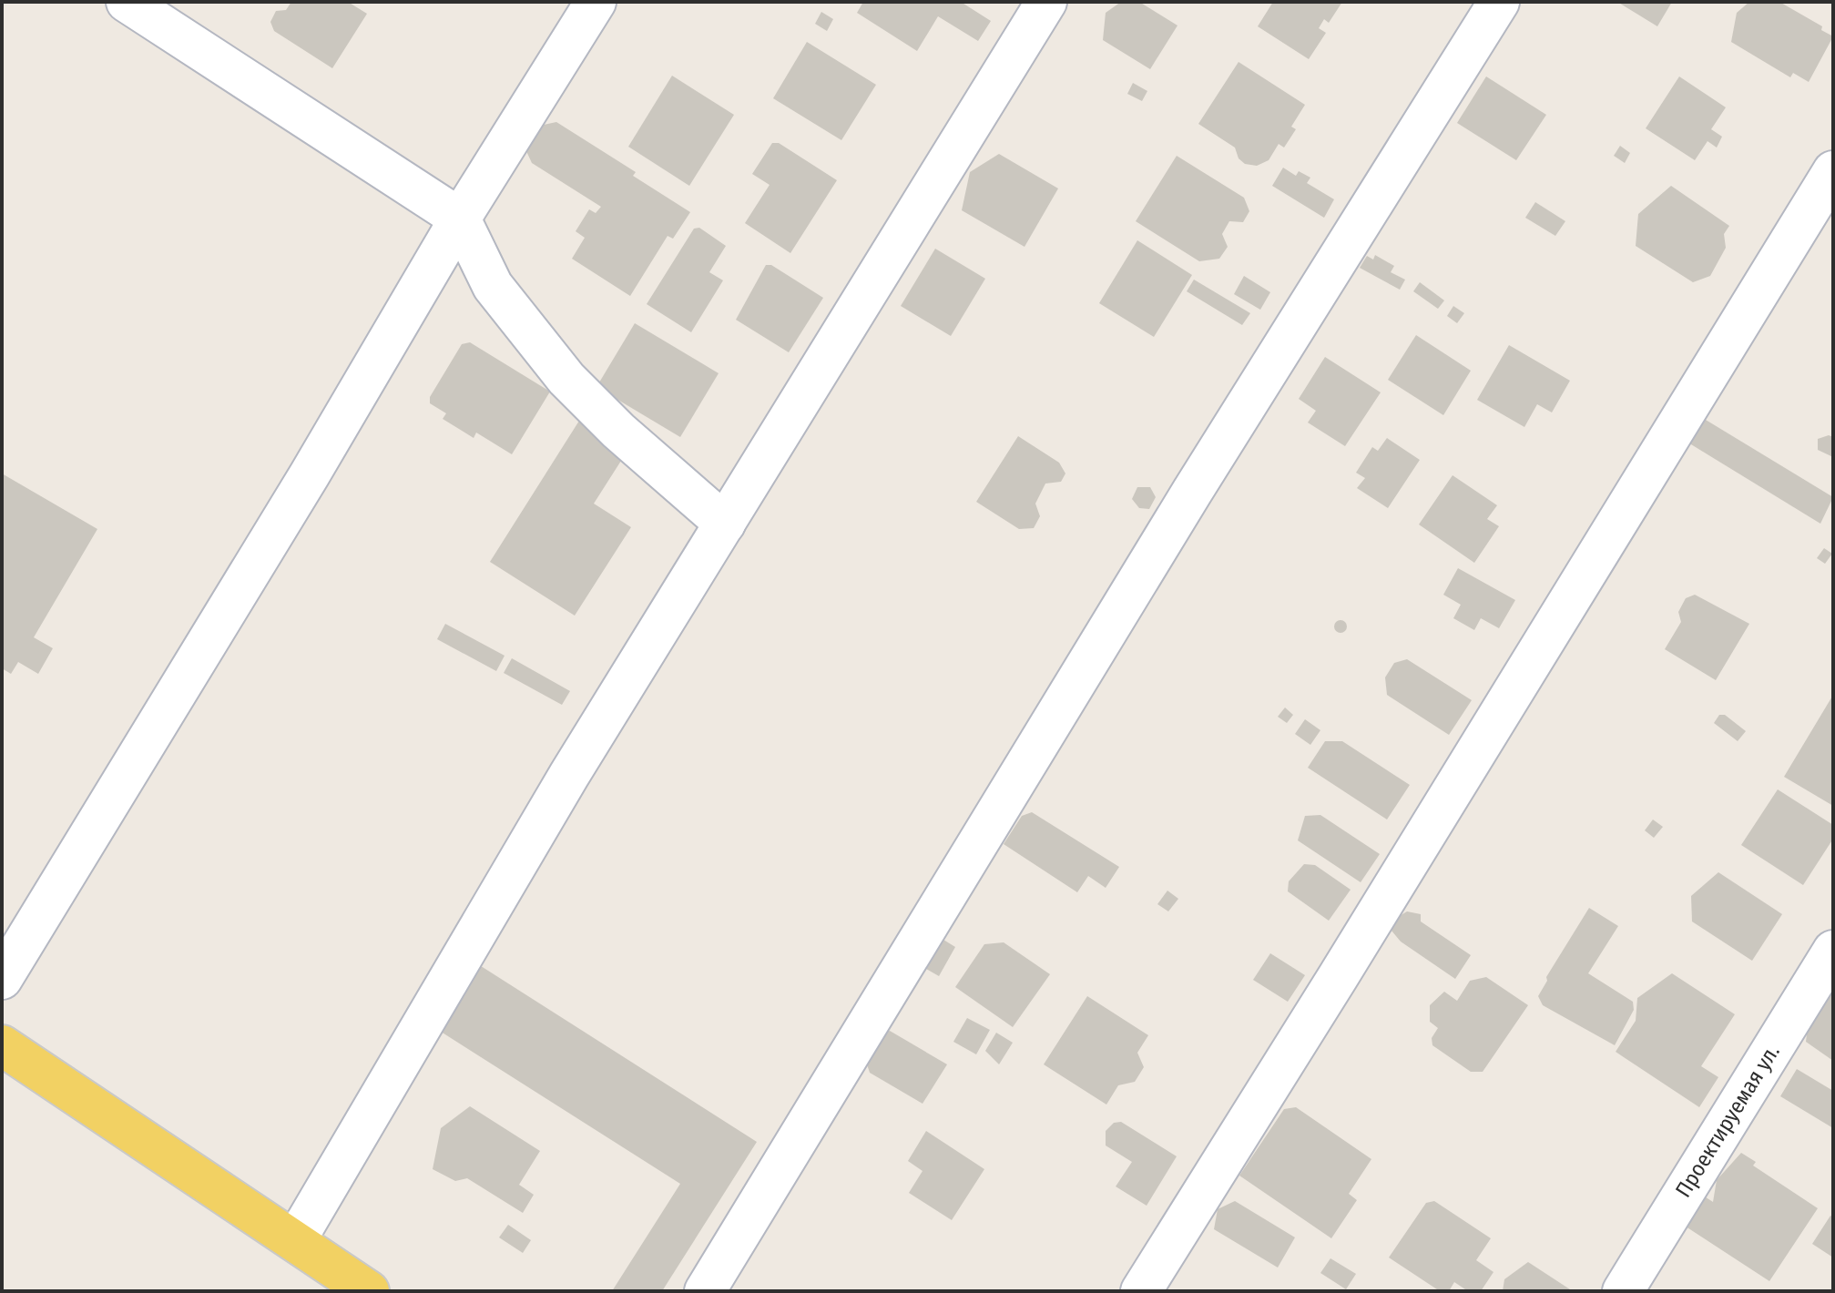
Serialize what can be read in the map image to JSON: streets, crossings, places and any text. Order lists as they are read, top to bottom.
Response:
{
  "streets": {
    "street": ["Проектируемая ул."]
  }
}
